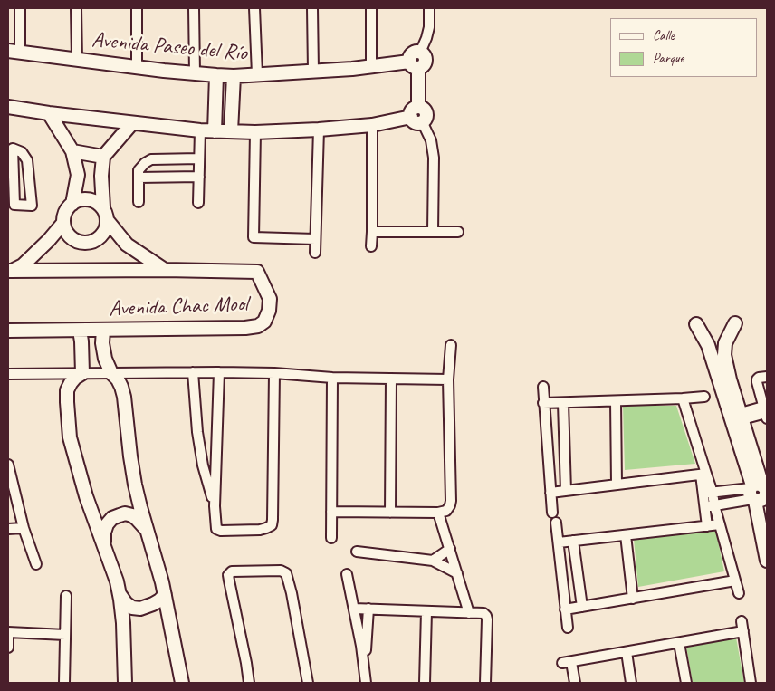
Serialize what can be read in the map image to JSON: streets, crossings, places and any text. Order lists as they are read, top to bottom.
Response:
{
  "streets": {
    "street": ["Avenida Paseo del Río", "Avenida Chac Mool"]
  },
  "legend": ["Calle", "Parque"]
}
